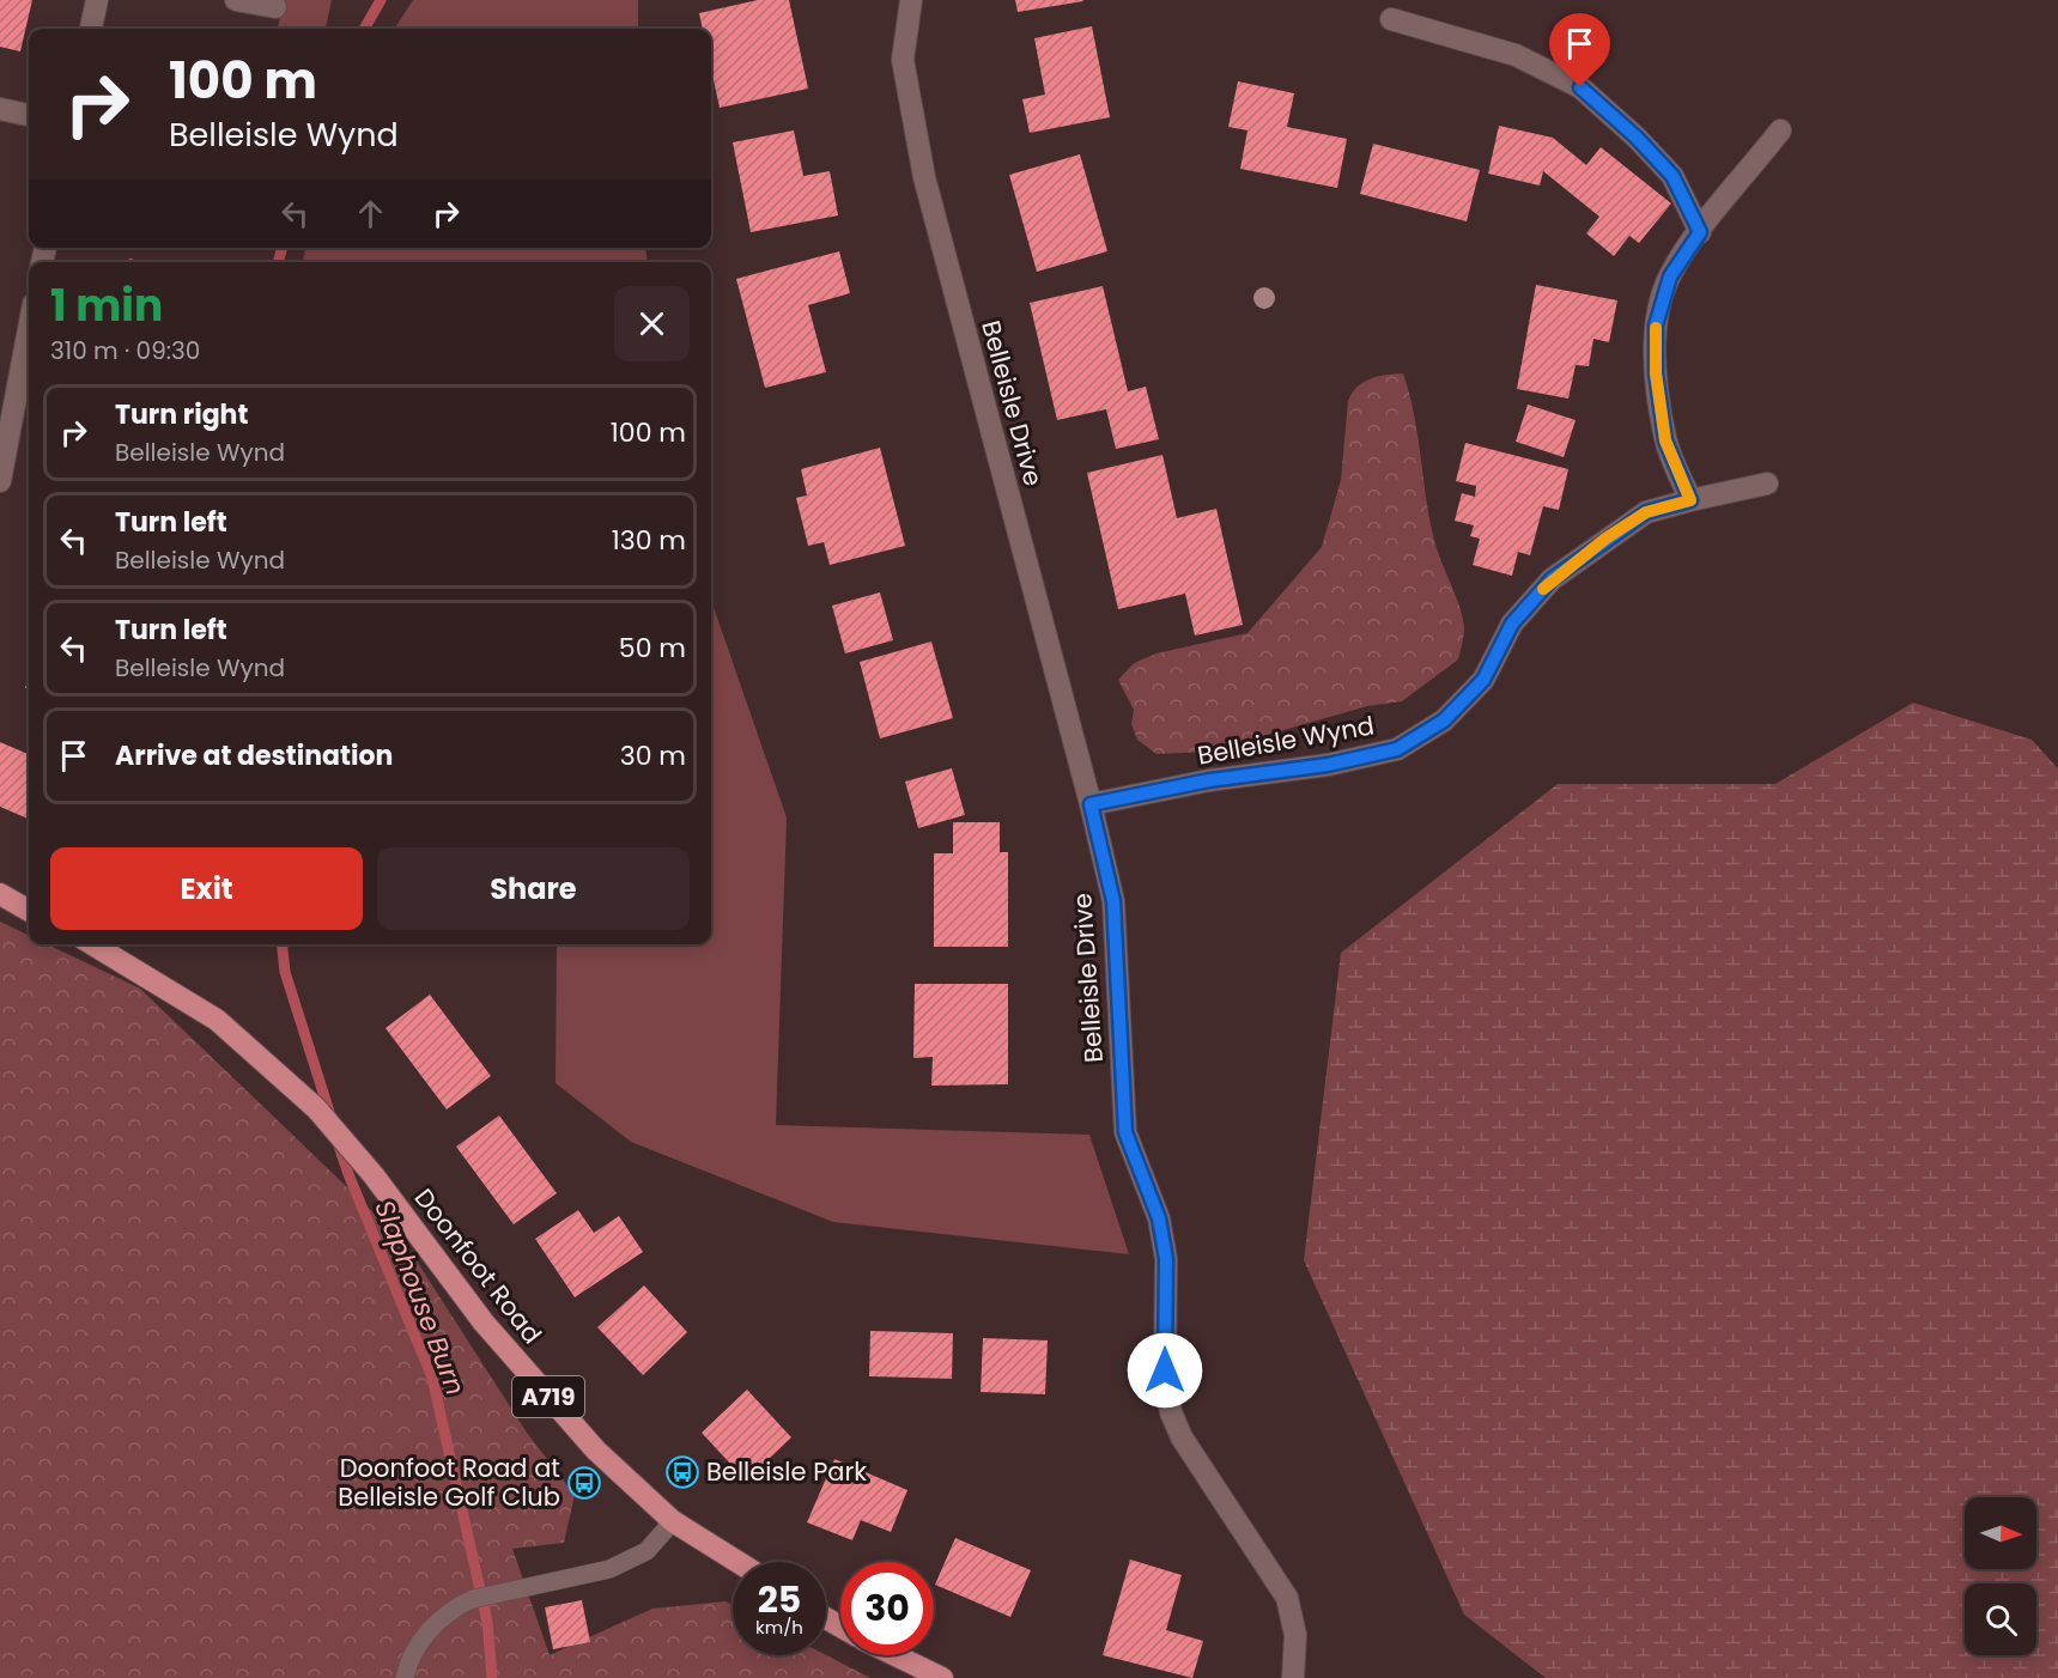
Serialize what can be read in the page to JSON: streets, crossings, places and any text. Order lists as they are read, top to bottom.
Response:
{
  "streets": {
    "main road": ["Doonfoot Road", "A719"],
    "street": ["Belleisle Drive", "Belleisle Wynd"]
  },
  "crossings": [
    ["Belleisle Drive", "Belleisle Wynd"]
  ],
  "water": ["Slaphouse Burn"],
  "places": {
    "bus stop": ["Belleisle Park", "Doonfoot Road at Belleisle Golf Club"]
  },
  "north": "right",
  "page": {
    "turn": ["100 m", "Belleisle Wynd"],
    "heading": ["1 min", "310 m · 09:30"],
    "list": [
      {
        "name": "Turn right",
        "note": "Belleisle Wynd",
        "value": "100 m"
      },
      {
        "name": "Turn left",
        "note": "Belleisle Wynd",
        "value": "130 m"
      },
      {
        "name": "Turn left",
        "note": "Belleisle Wynd",
        "value": "50 m"
      },
      {
        "name": "Arrive at destination",
        "value": "30 m"
      }
    ],
    "buttons": ["Exit", "Share"],
    "speed": "25 km/h",
    "limit": "30"
  }
}
